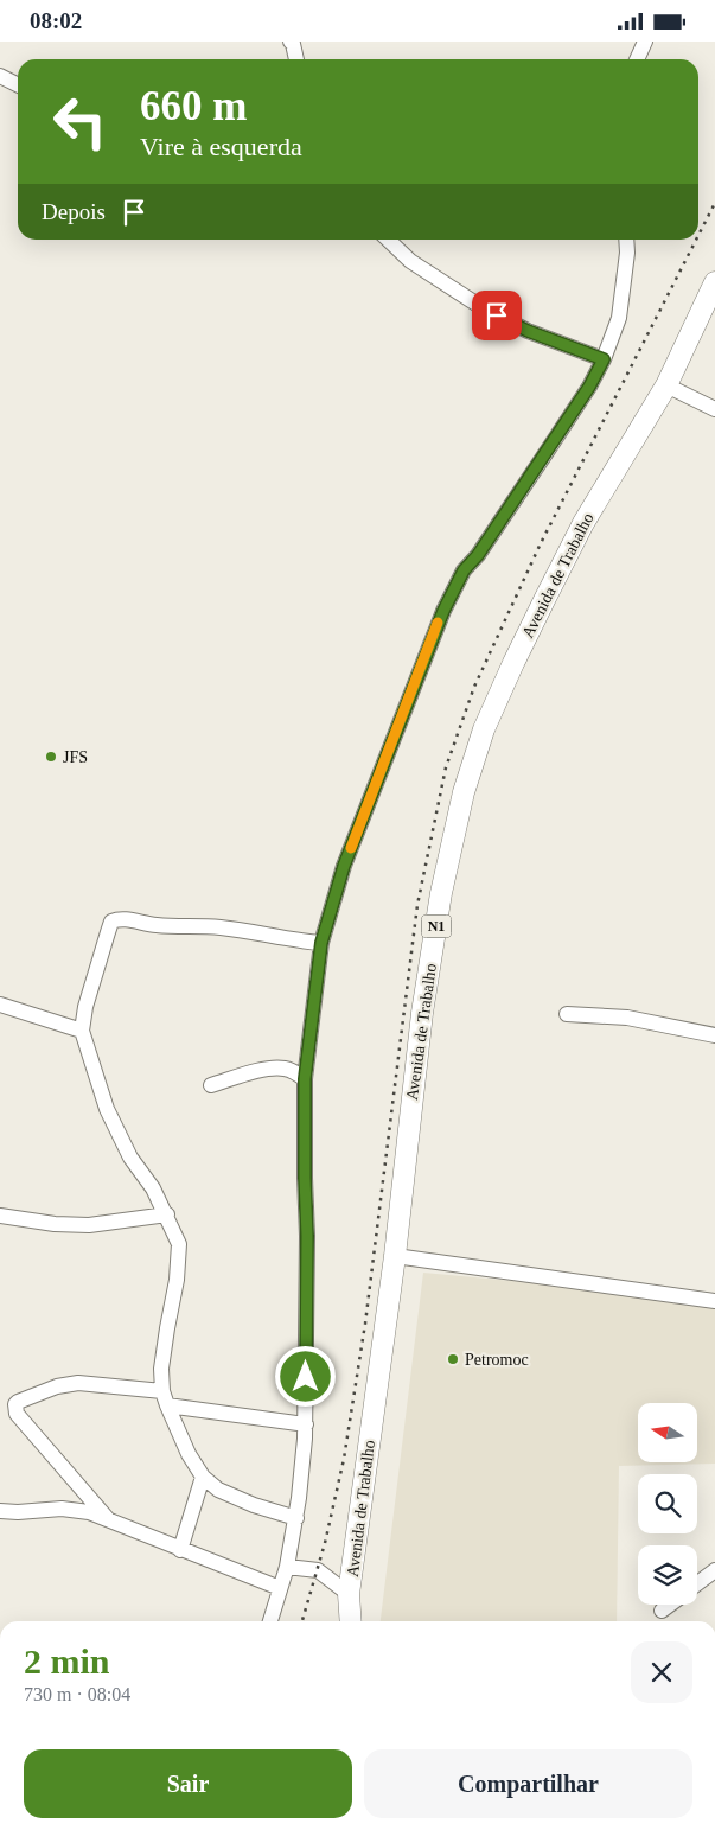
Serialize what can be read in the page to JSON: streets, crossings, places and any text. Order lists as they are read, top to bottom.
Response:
{
  "streets": {
    "highway": ["Avenida de Trabalho", "N1"]
  },
  "places": ["JFS", "Petromoc"],
  "north": "left",
  "page": {
    "status": "08:02",
    "turn": ["660 m", "Vire à esquerda"],
    "then": "Depois",
    "heading": ["2 min", "730 m · 08:04"],
    "buttons": ["Sair", "Compartilhar"]
  }
}
